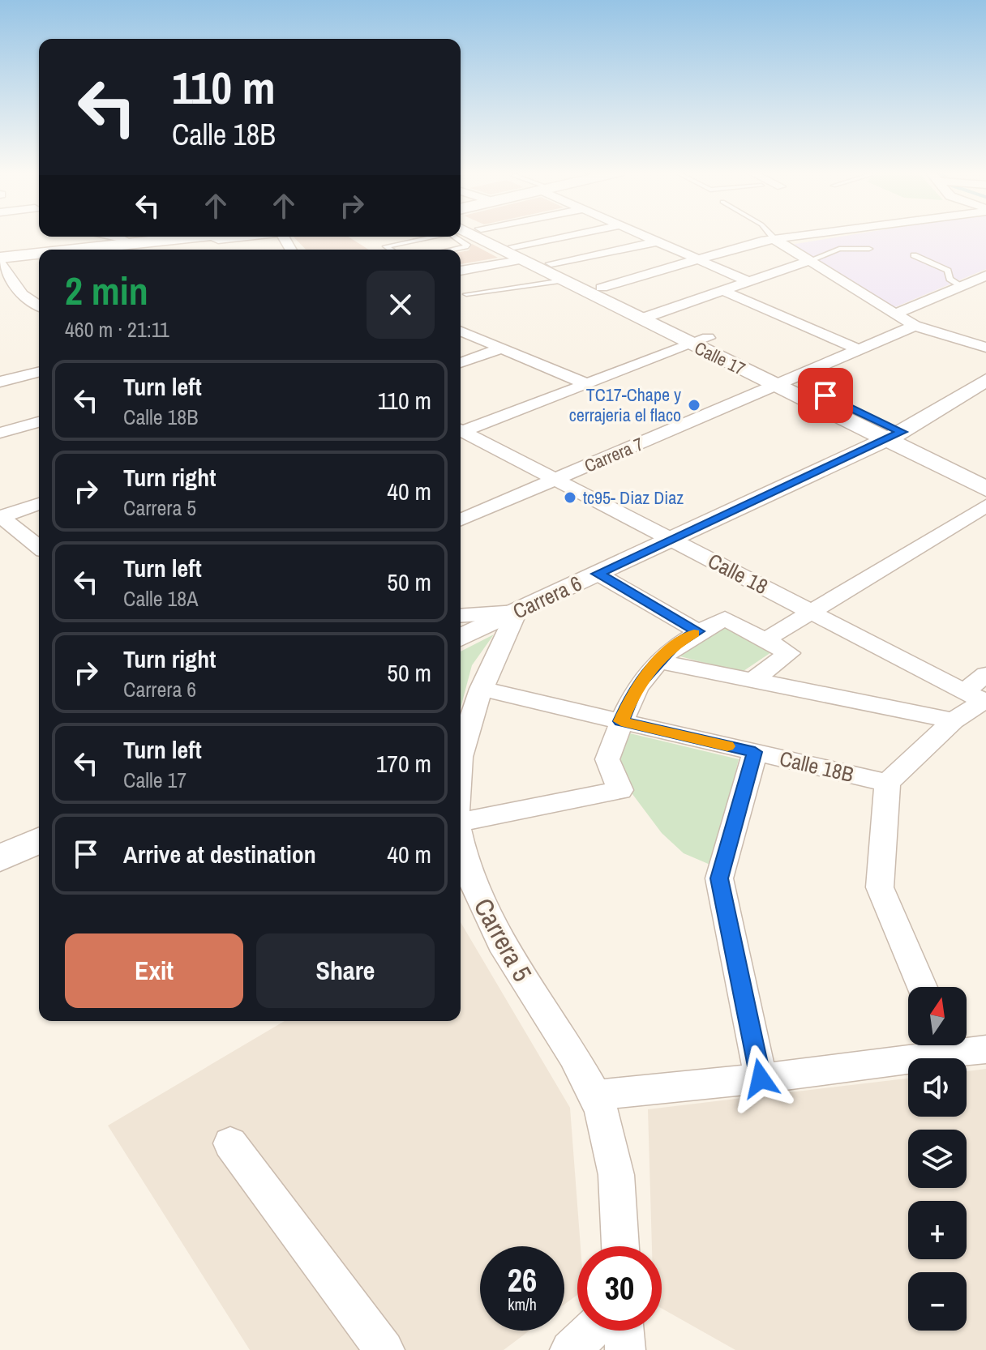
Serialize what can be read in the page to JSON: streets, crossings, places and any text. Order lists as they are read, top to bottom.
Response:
{
  "streets": {
    "street": [
      "Calle 17",
      "Carrera 7",
      "Calle 18",
      "Carrera 6",
      "Calle 18B",
      "Carrera 5"
    ]
  },
  "crossings": [
    ["Calle 17", "Carrera 7"],
    ["Calle 17", "Carrera 6"],
    ["Carrera 7", "Calle 18"],
    ["Calle 18", "Carrera 6"],
    ["Carrera 6", "Carrera 5"],
    ["Calle 18B", "Carrera 5"]
  ],
  "places": ["TC17-Chape y cerrajeria el flaco", "tc95- Diaz Diaz"],
  "north": "top",
  "page": {
    "turn": ["110 m", "Calle 18B"],
    "heading": ["2 min", "460 m · 21:11"],
    "list": [
      {
        "name": "Turn left",
        "note": "Calle 18B",
        "value": "110 m"
      },
      {
        "name": "Turn right",
        "note": "Carrera 5",
        "value": "40 m"
      },
      {
        "name": "Turn left",
        "note": "Calle 18A",
        "value": "50 m"
      },
      {
        "name": "Turn right",
        "note": "Carrera 6",
        "value": "50 m"
      },
      {
        "name": "Turn left",
        "note": "Calle 17",
        "value": "170 m"
      },
      {
        "name": "Arrive at destination",
        "value": "40 m"
      }
    ],
    "buttons": ["Exit", "Share"],
    "map_buttons": ["+", "−"],
    "speed": "26 km/h",
    "limit": "30"
  }
}
